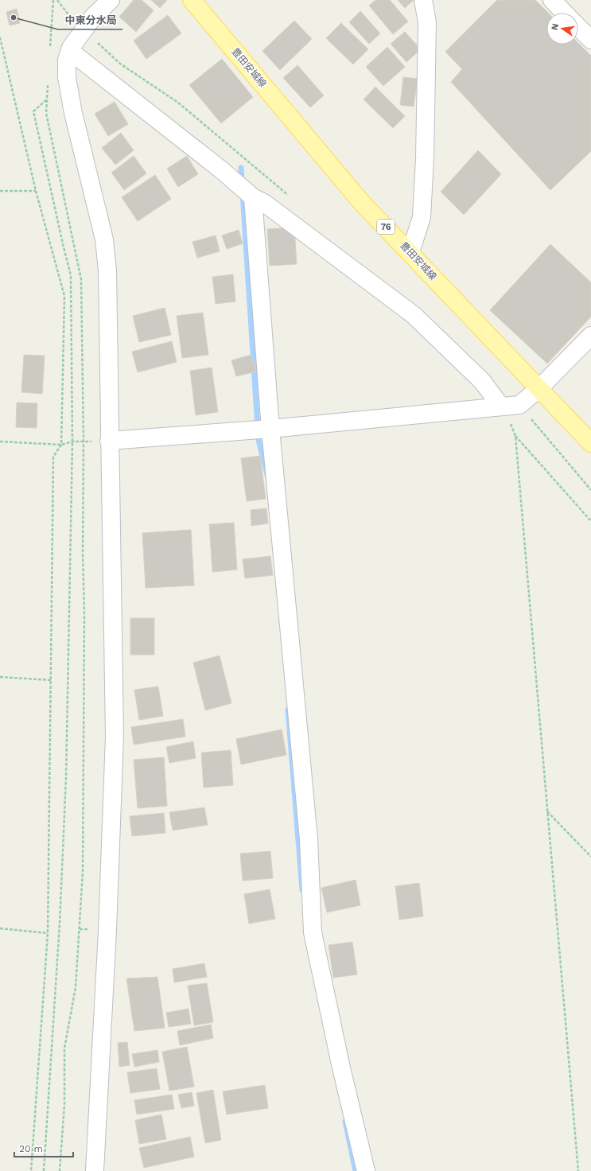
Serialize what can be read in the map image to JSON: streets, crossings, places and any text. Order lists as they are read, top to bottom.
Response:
{
  "streets": {
    "main road": ["豊田安城線", "76"]
  },
  "places": ["中東分水局"],
  "scale_bar": "20 m",
  "north": "left"
}
